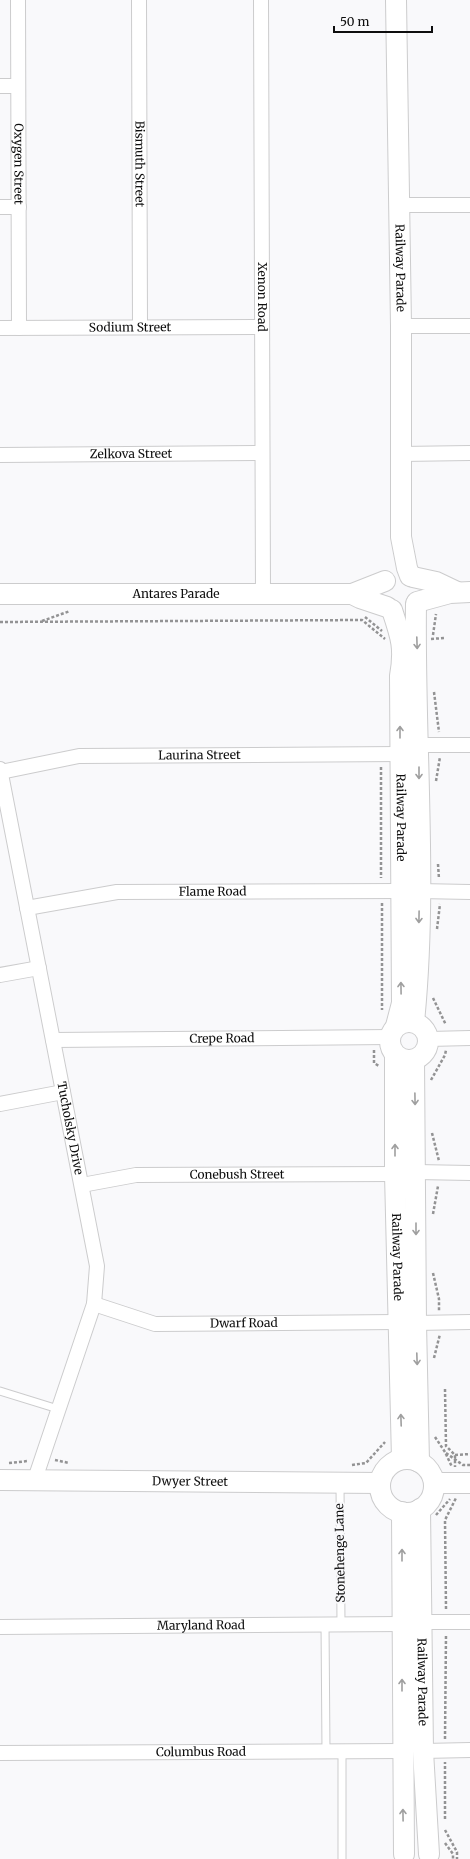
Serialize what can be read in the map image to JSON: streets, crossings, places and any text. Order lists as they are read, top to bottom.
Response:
{
  "streets": {
    "street": [
      "Oxygen Street",
      "Bismuth Street",
      "Railway Parade",
      "Xenon Road",
      "Sodium Street",
      "Zelkova Street",
      "Antares Parade",
      "Laurina Street",
      "Flame Road",
      "Crepe Road",
      "Tucholsky Drive",
      "Conebush Street",
      "Dwarf Road",
      "Dwyer Street",
      "Maryland Road",
      "Columbus Road"
    ],
    "lane": ["Stonehenge Lane"]
  },
  "crossings": [
    ["Oxygen Street", "Sodium Street"],
    ["Bismuth Street", "Sodium Street"],
    ["Railway Parade", "Antares Parade"],
    ["Railway Parade", "Laurina Street"],
    ["Railway Parade", "Flame Road"],
    ["Railway Parade", "Crepe Road"],
    ["Railway Parade", "Conebush Street"],
    ["Railway Parade", "Dwarf Road"],
    ["Railway Parade", "Maryland Road"],
    ["Railway Parade", "Columbus Road"],
    ["Xenon Road", "Sodium Street"],
    ["Xenon Road", "Zelkova Street"],
    ["Xenon Road", "Antares Parade"],
    ["Laurina Street", "Tucholsky Drive"],
    ["Flame Road", "Tucholsky Drive"],
    ["Crepe Road", "Tucholsky Drive"],
    ["Tucholsky Drive", "Conebush Street"],
    ["Tucholsky Drive", "Dwarf Road"],
    ["Tucholsky Drive", "Dwyer Street"],
    ["Dwyer Street", "Stonehenge Lane"],
    ["Stonehenge Lane", "Maryland Road"]
  ],
  "scale_bar": "50 m"
}
